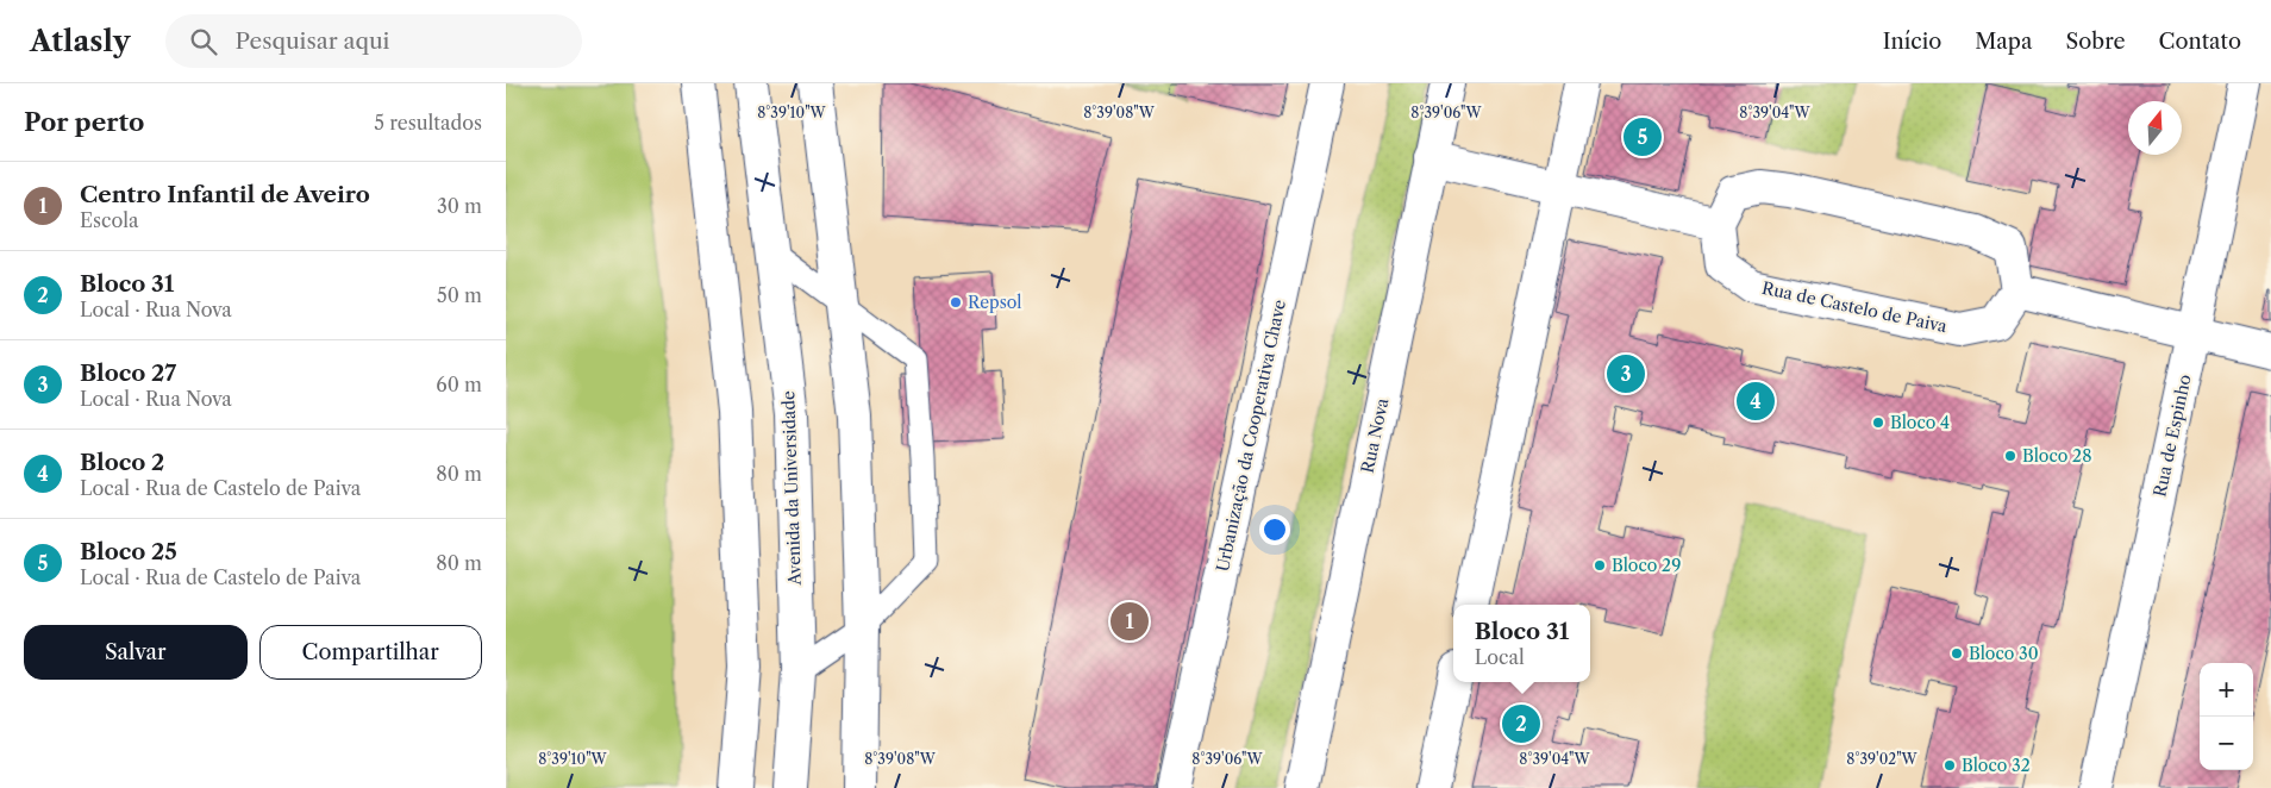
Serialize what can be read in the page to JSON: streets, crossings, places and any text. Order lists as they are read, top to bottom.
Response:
{
  "streets": {
    "street": [
      "Rua de Castelo de Paiva",
      "Urbanização da Cooperativa Chave",
      "Rua Nova",
      "Rua de Espinho",
      "Avenida da Universidade"
    ]
  },
  "places": [
    "Repsol",
    "Bloco 4",
    "Bloco 28",
    "Bloco 29",
    "Bloco 30",
    "Bloco 32"
  ],
  "north": "top",
  "page": {
    "header": "Atlasly",
    "search": "Pesquisar aqui",
    "nav": [
      "Início",
      "Mapa",
      "Sobre",
      "Contato"
    ],
    "heading": ["Por perto", "5 resultados"],
    "pins": [
      "5",
      "3",
      "4",
      "1",
      "2"
    ],
    "list": [
      {
        "mark": "1",
        "name": "Centro Infantil de Aveiro",
        "note": "Escola",
        "value": "30 m"
      },
      {
        "mark": "2",
        "name": "Bloco 31",
        "note": "Local · Rua Nova",
        "value": "50 m"
      },
      {
        "mark": "3",
        "name": "Bloco 27",
        "note": "Local · Rua Nova",
        "value": "60 m"
      },
      {
        "mark": "4",
        "name": "Bloco 2",
        "note": "Local · Rua de Castelo de Paiva",
        "value": "80 m"
      },
      {
        "mark": "5",
        "name": "Bloco 25",
        "note": "Local · Rua de Castelo de Paiva",
        "value": "80 m"
      }
    ],
    "popup": ["Bloco 31", "Local"],
    "buttons": ["Salvar", "Compartilhar"],
    "map_buttons": ["+", "−"]
  },
  "coordinates": [
    "8°39'10\"W",
    "8°39'08\"W",
    "8°39'06\"W",
    "8°39'04\"W",
    "8°39'02\"W"
  ]
}
